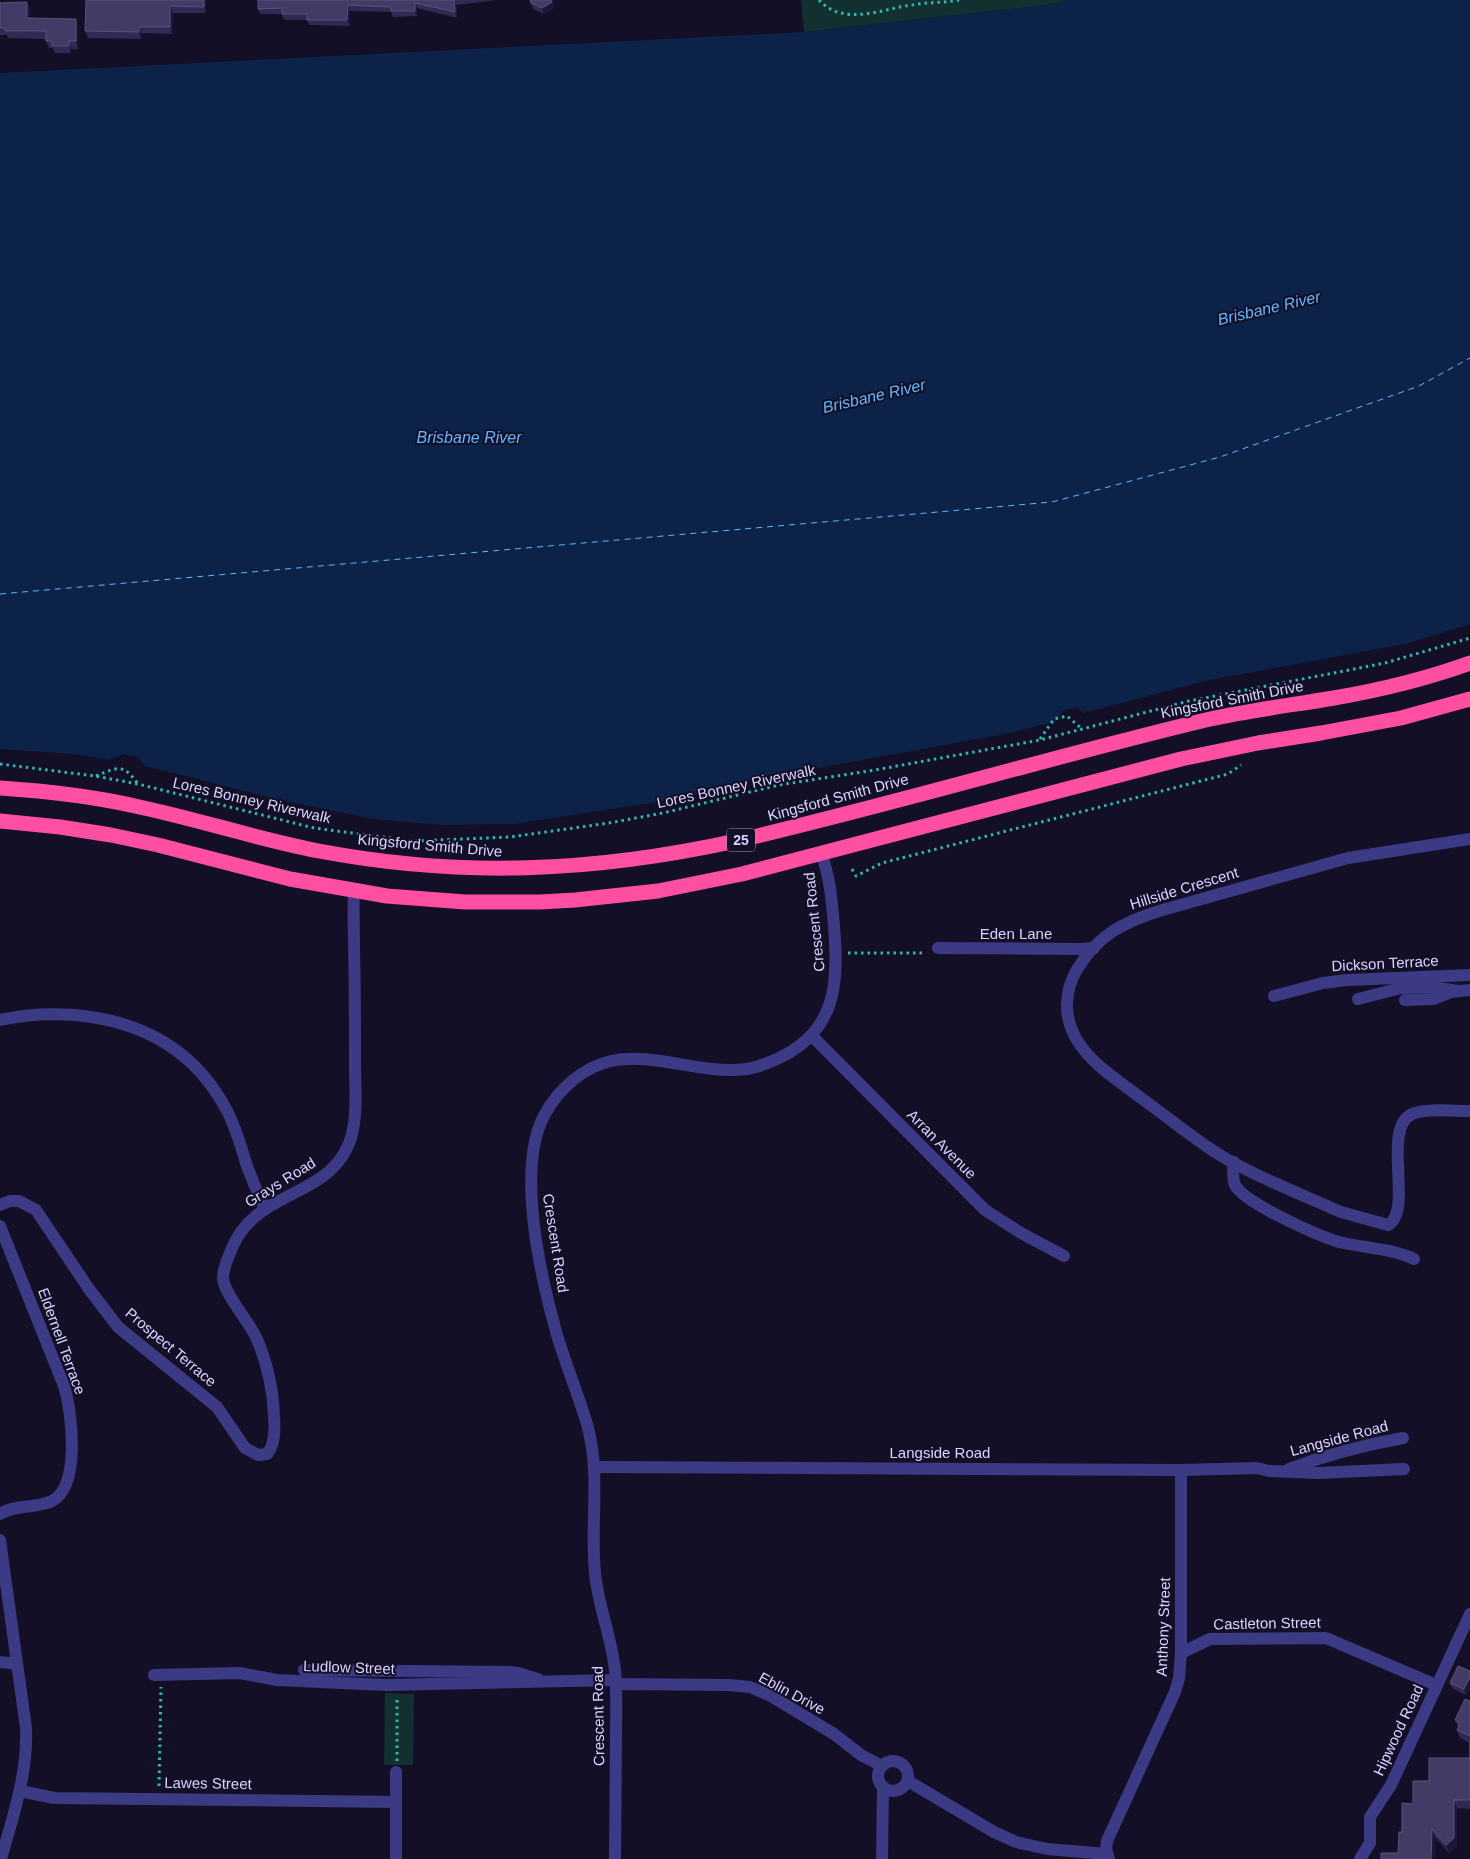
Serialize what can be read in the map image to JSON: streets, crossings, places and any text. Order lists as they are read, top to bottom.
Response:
{
  "streets": {
    "highway": ["Kingsford Smith Drive", "25"],
    "street": [
      "Hillside Crescent",
      "Crescent Road",
      "Eden Lane",
      "Dickson Terrace",
      "Arran Avenue",
      "Grays Road",
      "Eldernell Terrace",
      "Prospect Terrace",
      "Langside Road",
      "Castleton Street",
      "Anthony Street",
      "Ludlow Street",
      "Eblin Drive",
      "Hipwood Road",
      "Lawes Street"
    ],
    "path": ["Lores Bonney Riverwalk"]
  },
  "crossings": [
    ["25", "Crescent Road"],
    ["25", "Grays Road"],
    ["Hillside Crescent", "Eden Lane"],
    ["Crescent Road", "Arran Avenue"],
    ["Crescent Road", "Langside Road"],
    ["Crescent Road", "Ludlow Street"],
    ["Crescent Road", "Eblin Drive"],
    ["Grays Road", "Prospect Terrace"],
    ["Langside Road", "Anthony Street"],
    ["Castleton Street", "Anthony Street"],
    ["Castleton Street", "Hipwood Road"],
    ["Ludlow Street", "Eblin Drive"]
  ],
  "water": ["Brisbane River"]
}
